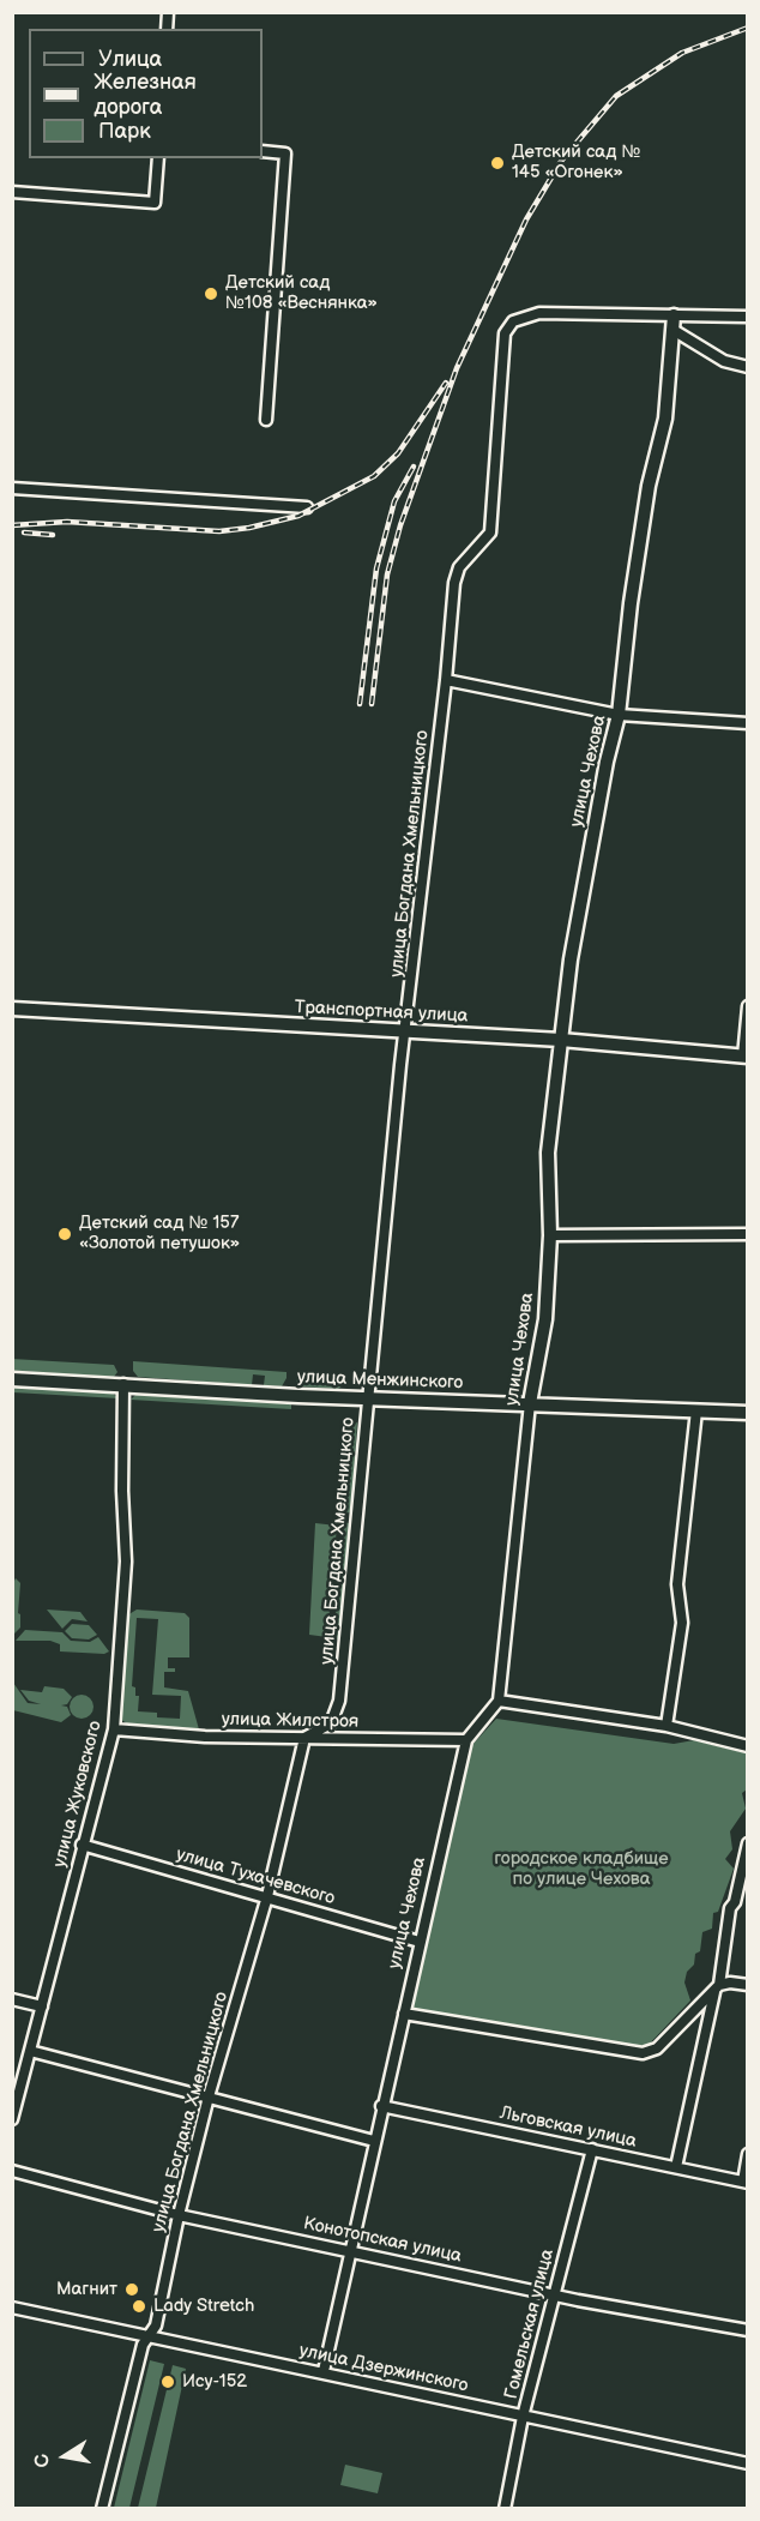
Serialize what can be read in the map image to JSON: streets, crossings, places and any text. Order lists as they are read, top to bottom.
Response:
{
  "streets": {
    "street": [
      "улица Чехова",
      "улица Богдана Хмельницкого",
      "Транспортная улица",
      "улица Менжинского",
      "улица Жилстроя",
      "улица Жуковского",
      "улица Тухачевского",
      "Льговская улица",
      "Конотопская улица",
      "Гомельская улица",
      "улица Дзержинского"
    ]
  },
  "crossings": [
    ["улица Чехова", "улица Богдана Хмельницкого"],
    ["улица Чехова", "Транспортная улица"],
    ["улица Чехова", "улица Менжинского"],
    ["улица Чехова", "улица Жилстроя"],
    ["улица Чехова", "улица Тухачевского"],
    ["улица Чехова", "Льговская улица"],
    ["улица Чехова", "Конотопская улица"],
    ["улица Чехова", "улица Дзержинского"],
    ["улица Богдана Хмельницкого", "Транспортная улица"],
    ["улица Богдана Хмельницкого", "улица Менжинского"],
    ["улица Богдана Хмельницкого", "улица Жилстроя"],
    ["улица Богдана Хмельницкого", "улица Тухачевского"],
    ["улица Богдана Хмельницкого", "Конотопская улица"],
    ["улица Богдана Хмельницкого", "улица Дзержинского"],
    ["улица Менжинского", "улица Жуковского"],
    ["улица Жилстроя", "улица Жуковского"],
    ["улица Жуковского", "улица Тухачевского"],
    ["Льговская улица", "Гомельская улица"],
    ["Конотопская улица", "Гомельская улица"],
    ["Гомельская улица", "улица Дзержинского"]
  ],
  "parks": ["городское кладбище по улице Чехова"],
  "places": [
    "Детский сад № 145 «Огонек»",
    "Детский сад №108 «Веснянка»",
    "Детский сад № 157 «Золотой петушок»",
    "Магнит",
    "Lady Stretch",
    "Ису-152"
  ],
  "legend": ["Улица", "Железная дорога", "Парк"],
  "north": "left"
}
